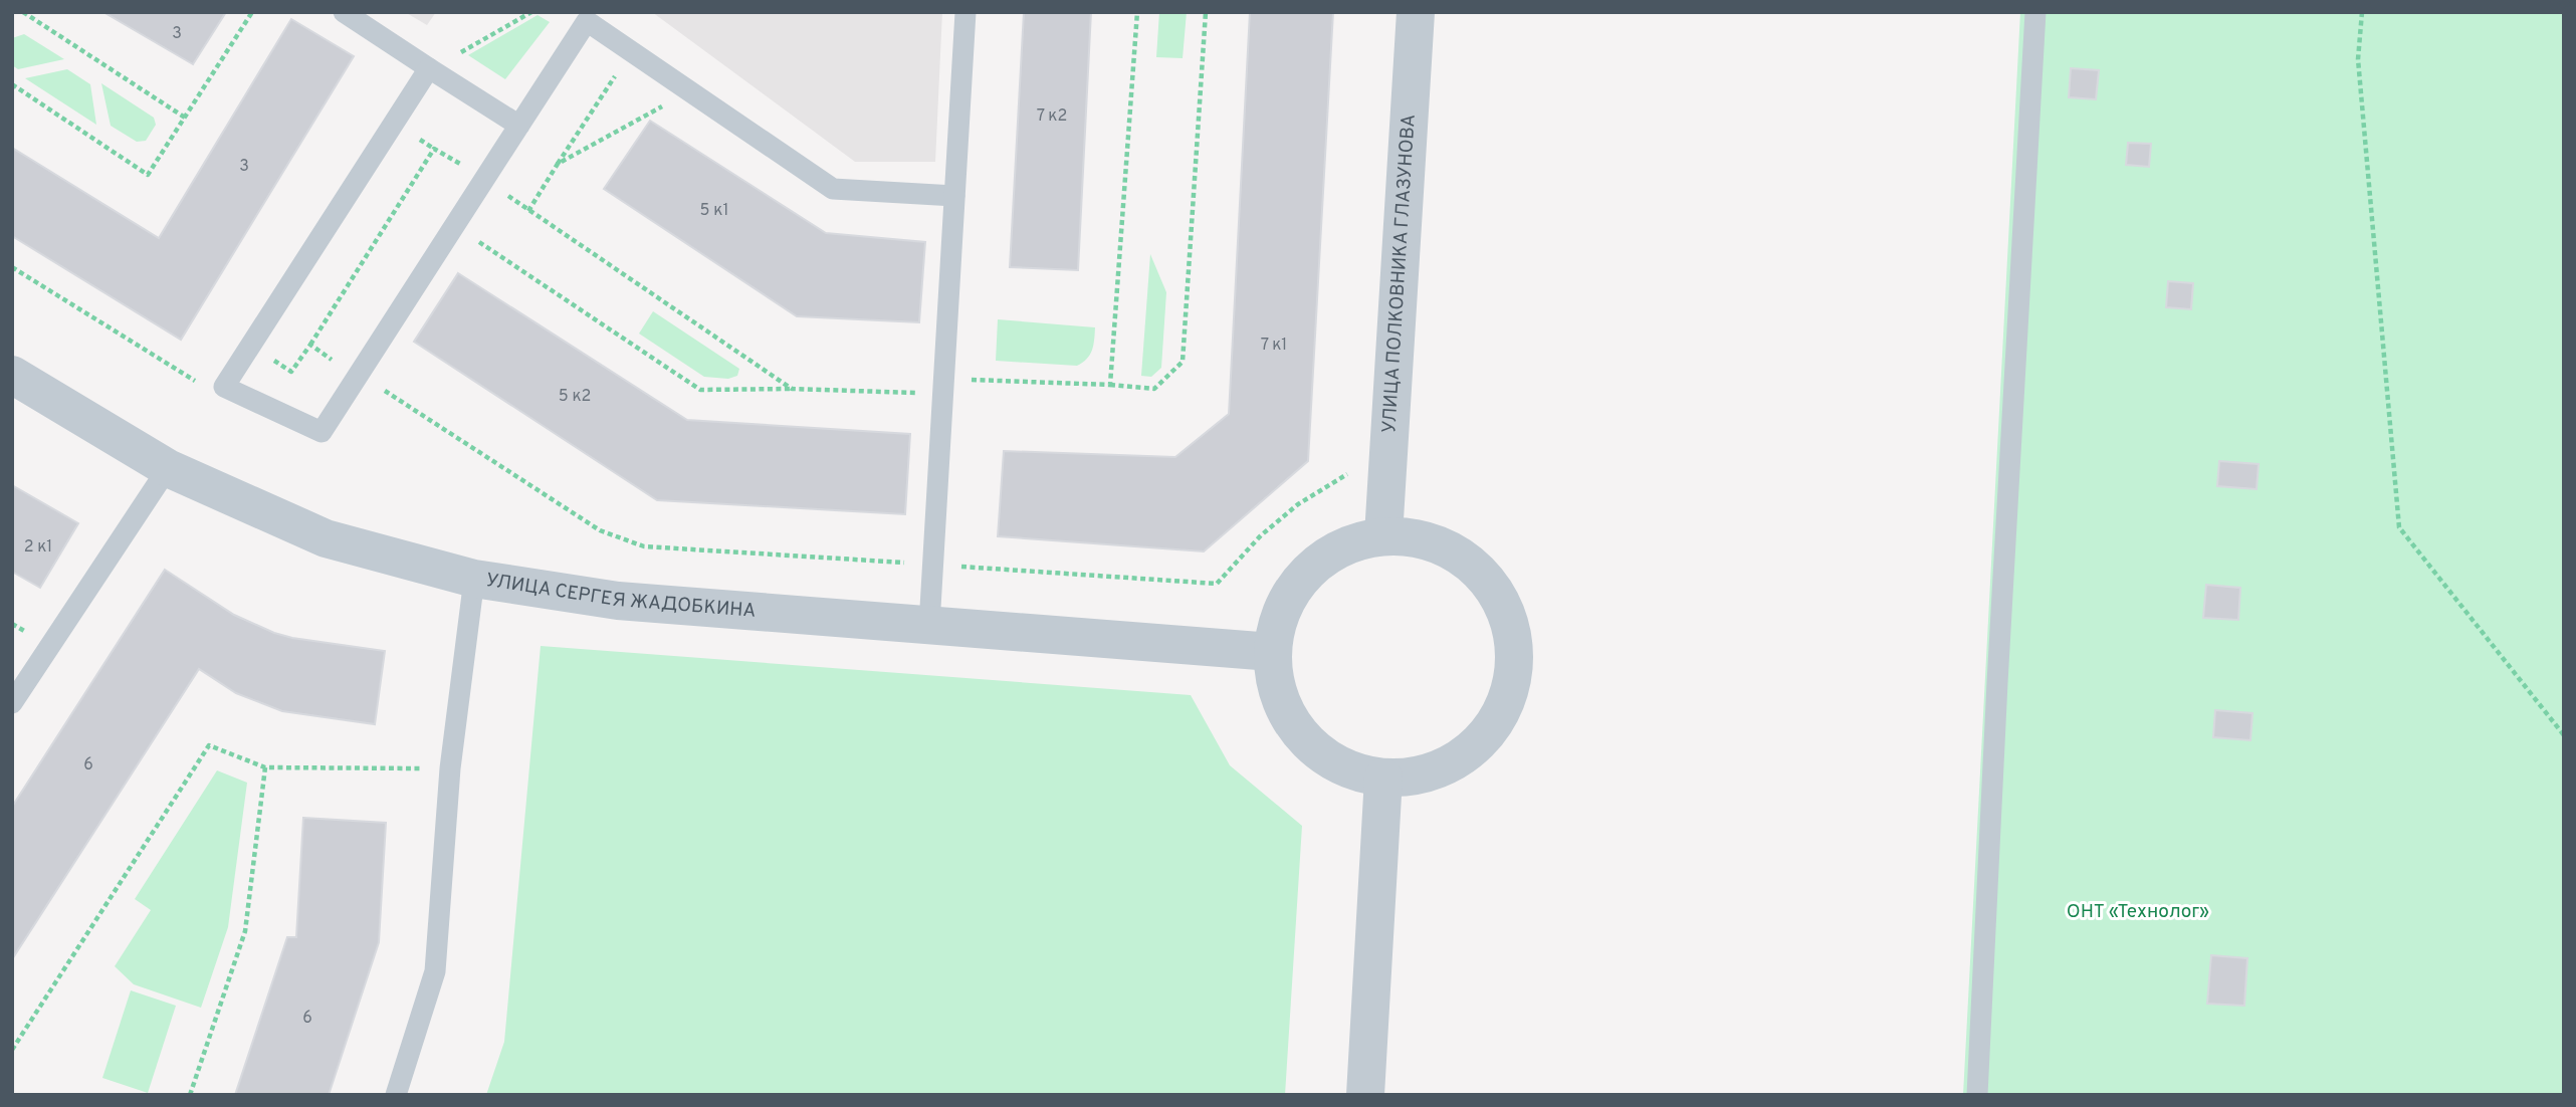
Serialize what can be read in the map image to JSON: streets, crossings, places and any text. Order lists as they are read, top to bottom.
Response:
{
  "streets": {
    "street": ["УЛИЦА ПОЛКОВНИКА ГЛАЗУНОВА", "УЛИЦА СЕРГЕЯ ЖАДОБКИНА"]
  },
  "crossings": [
    ["УЛИЦА ПОЛКОВНИКА ГЛАЗУНОВА", "УЛИЦА СЕРГЕЯ ЖАДОБКИНА"]
  ],
  "parks": ["ОНТ «Технолог»"],
  "house_numbers": [
    "3",
    "7 к2",
    "3",
    "5 к1",
    "7 к1",
    "5 к2",
    "2 к1",
    "6",
    "6"
  ]
}
